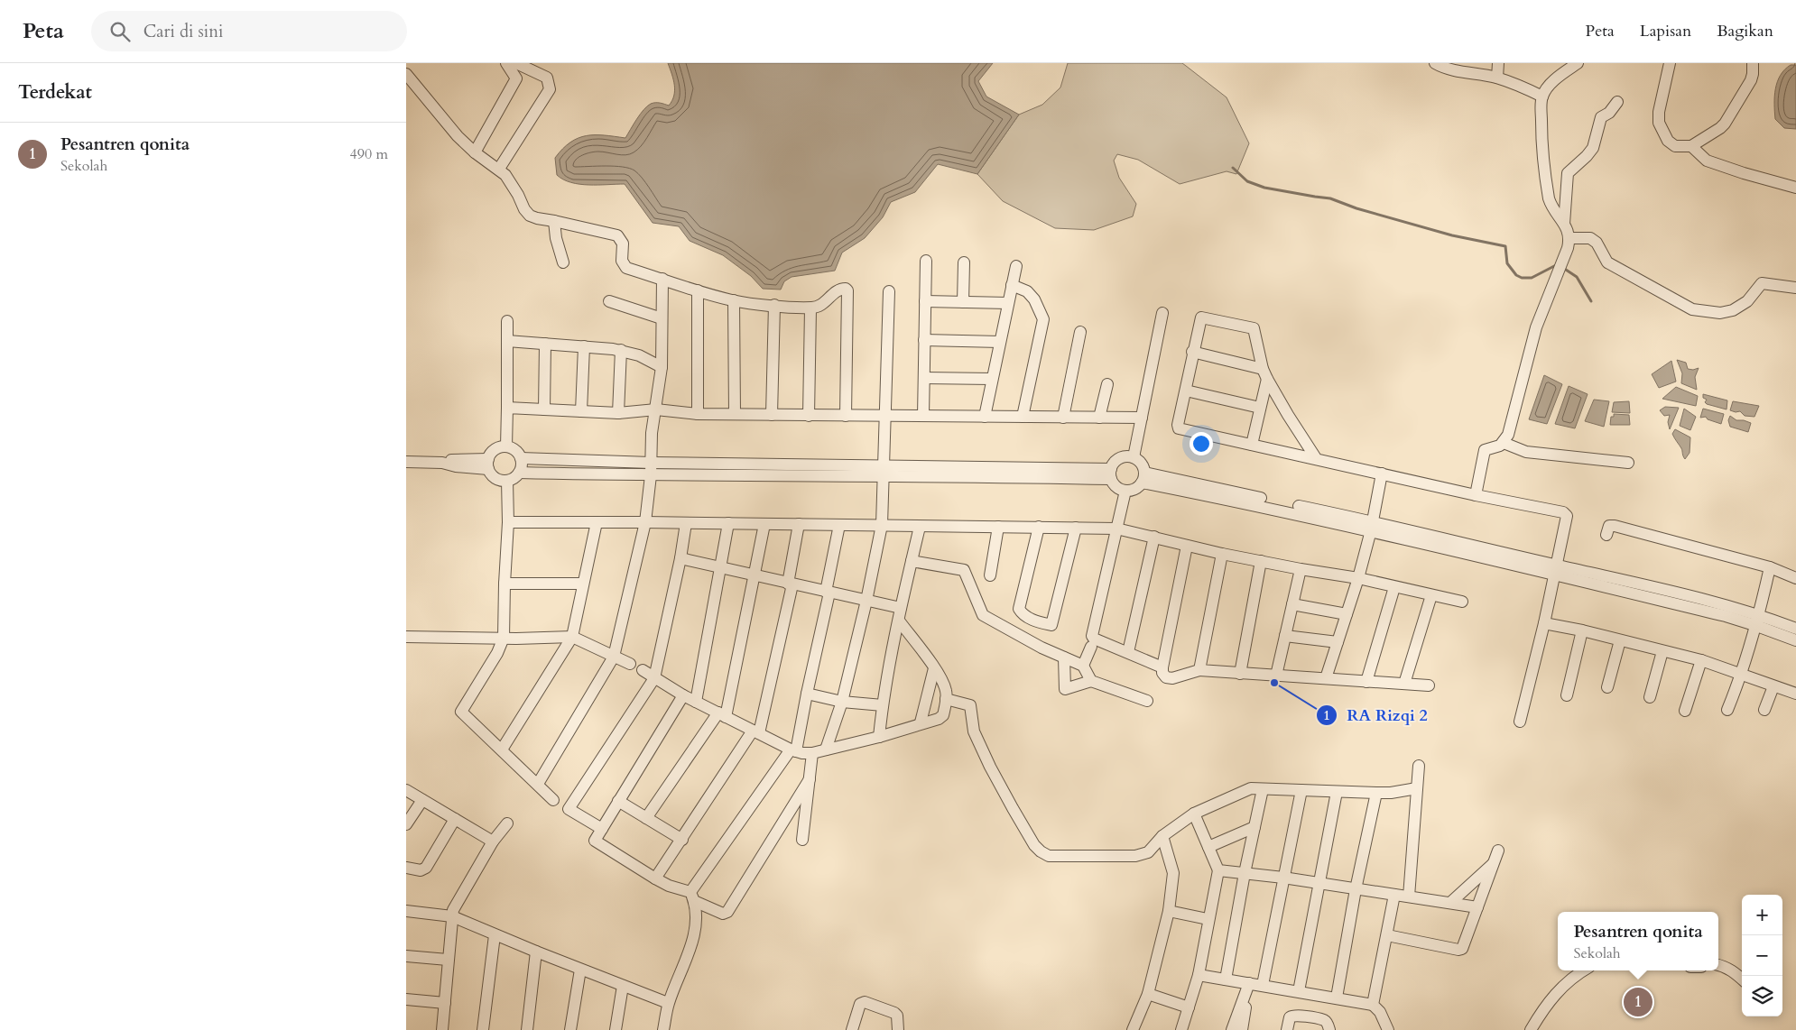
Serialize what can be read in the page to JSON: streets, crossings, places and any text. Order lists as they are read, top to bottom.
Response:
{
  "places": ["RA Rizqi 2"],
  "page": {
    "header": "Peta",
    "search": "Cari di sini",
    "nav": ["Peta", "Lapisan", "Bagikan"],
    "heading": "Terdekat",
    "list": [
      {
        "mark": "1",
        "name": "Pesantren qonita",
        "note": "Sekolah",
        "value": "490 m"
      }
    ],
    "map_buttons": ["+", "−"],
    "popup": ["Pesantren qonita", "Sekolah"],
    "pins": "1"
  }
}
